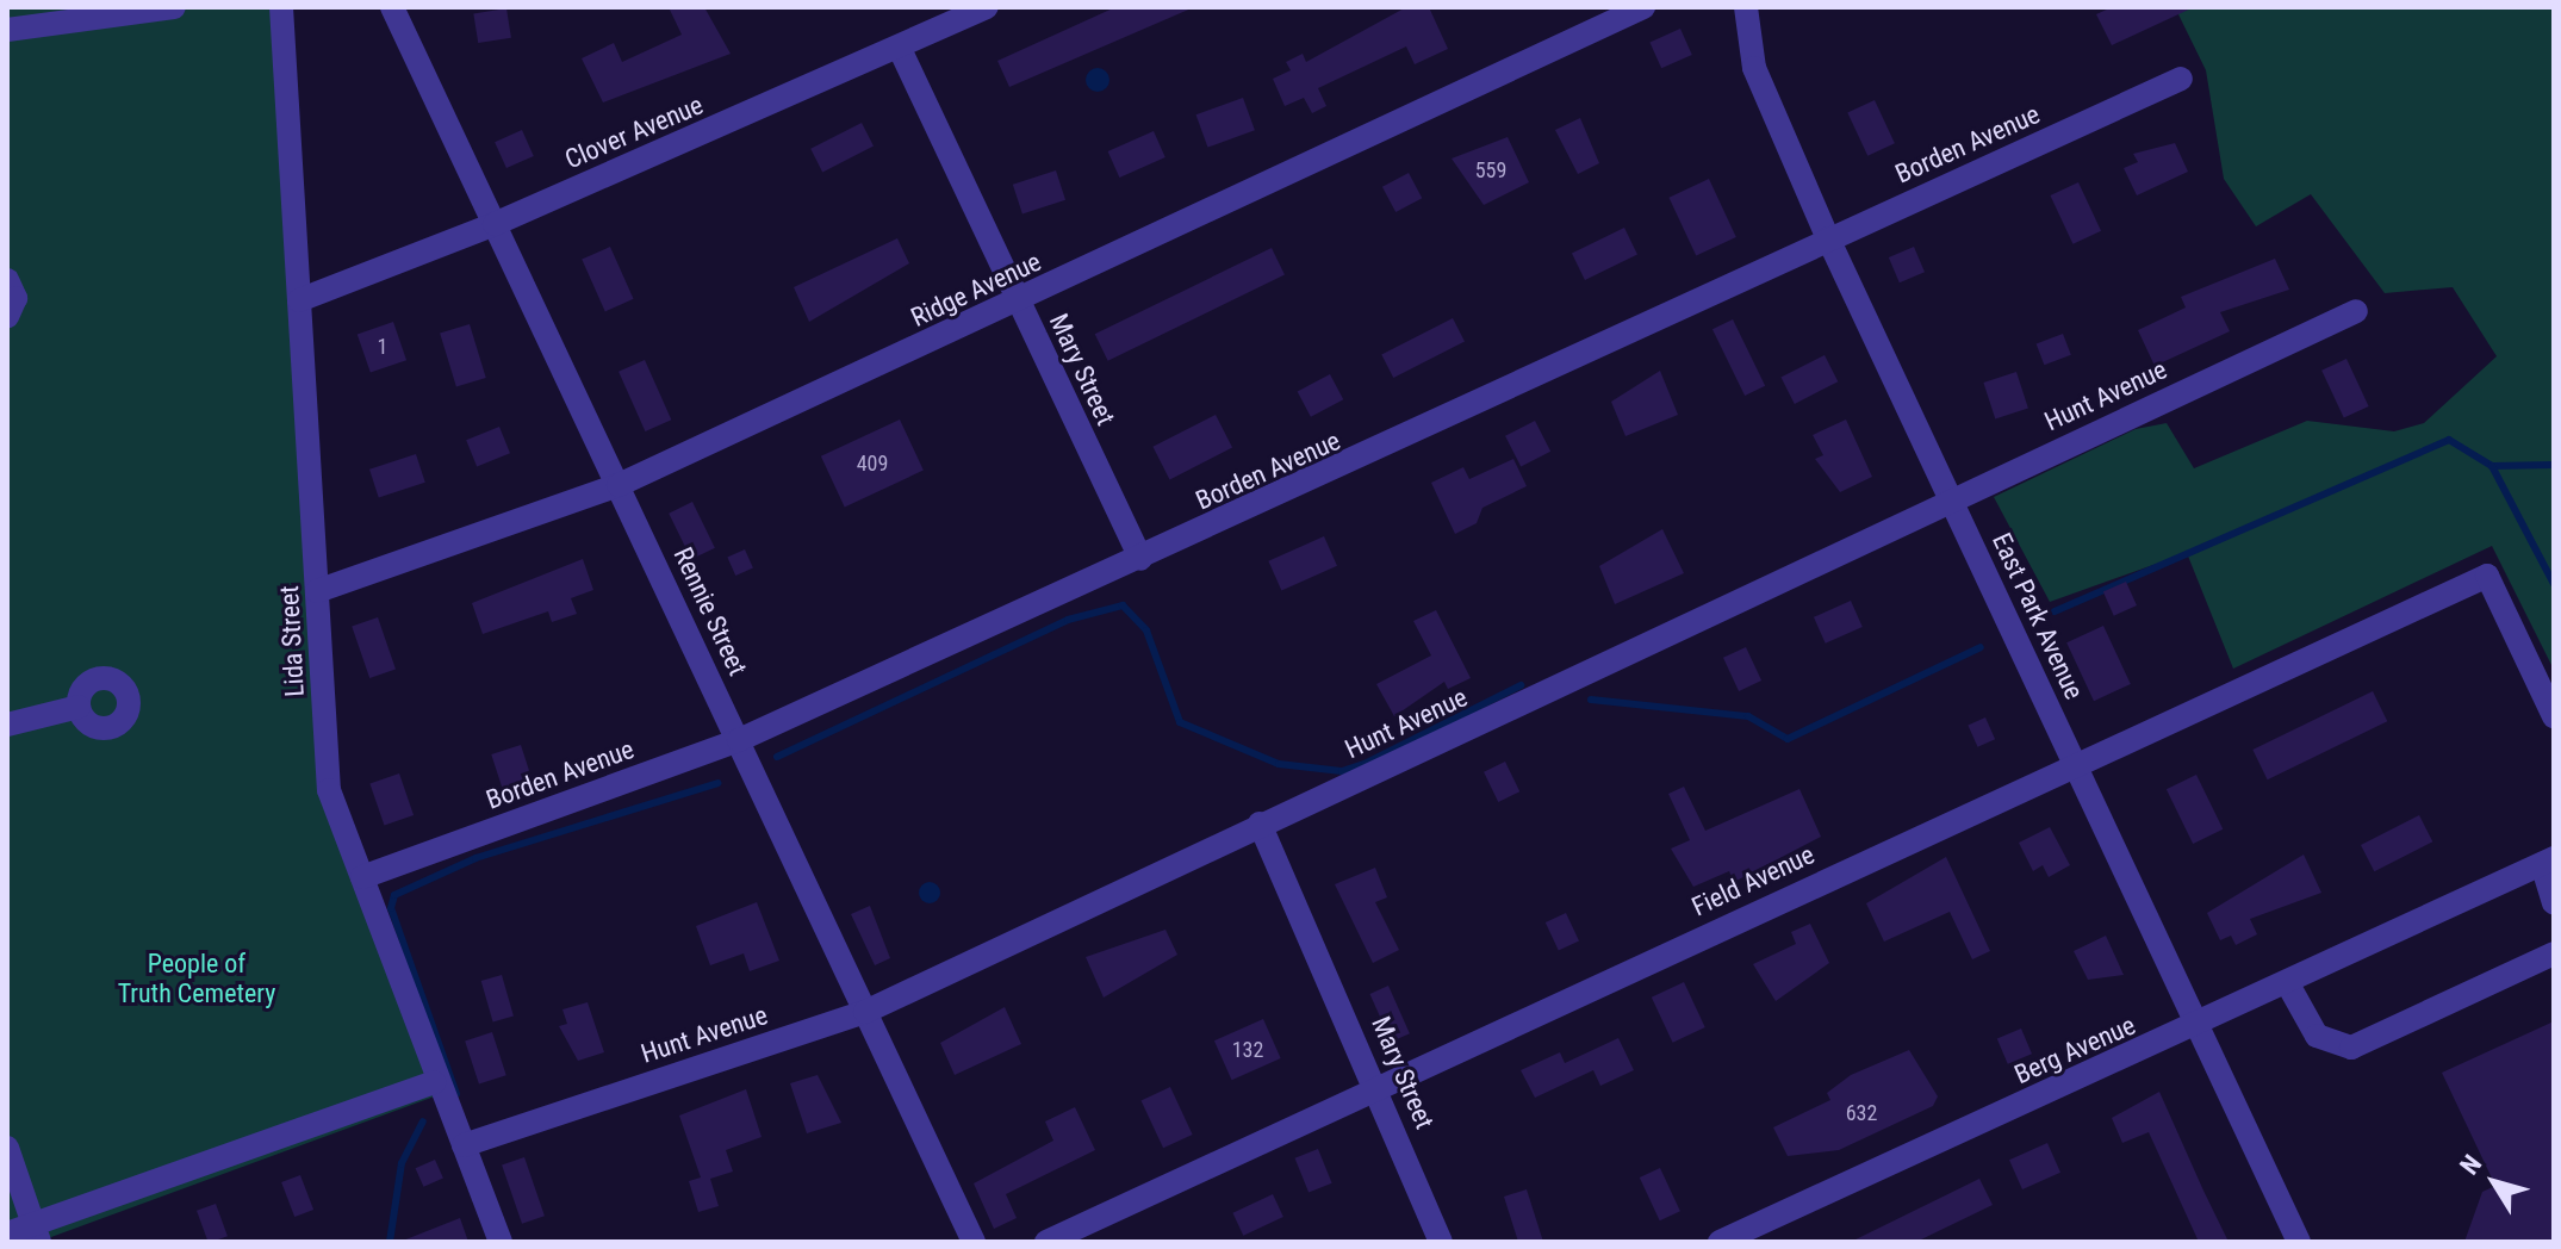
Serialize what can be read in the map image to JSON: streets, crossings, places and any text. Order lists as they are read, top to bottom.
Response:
{
  "streets": {
    "street": [
      "Clover Avenue",
      "Borden Avenue",
      "Ridge Avenue",
      "Mary Street",
      "Hunt Avenue",
      "Rennie Street",
      "East Park Avenue",
      "Lida Street",
      "Field Avenue",
      "Berg Avenue"
    ]
  },
  "crossings": [
    ["Clover Avenue", "Mary Street"],
    ["Clover Avenue", "Rennie Street"],
    ["Clover Avenue", "Lida Street"],
    ["Borden Avenue", "Mary Street"],
    ["Borden Avenue", "Rennie Street"],
    ["Borden Avenue", "East Park Avenue"],
    ["Borden Avenue", "Lida Street"],
    ["Ridge Avenue", "Mary Street"],
    ["Ridge Avenue", "Rennie Street"],
    ["Ridge Avenue", "Lida Street"],
    ["Mary Street", "Hunt Avenue"],
    ["Mary Street", "Field Avenue"],
    ["Hunt Avenue", "Rennie Street"],
    ["Hunt Avenue", "East Park Avenue"],
    ["Hunt Avenue", "Lida Street"],
    ["East Park Avenue", "Field Avenue"],
    ["East Park Avenue", "Berg Avenue"]
  ],
  "parks": ["People of Truth Cemetery"],
  "house_numbers": [
    "559",
    "1",
    "409",
    "132",
    "632"
  ],
  "north": "top left"
}
